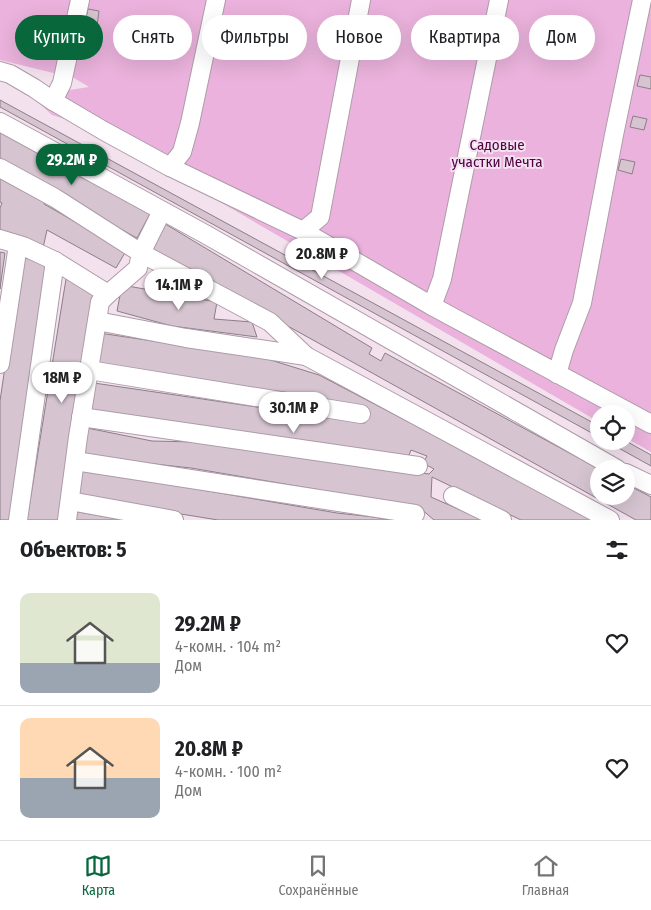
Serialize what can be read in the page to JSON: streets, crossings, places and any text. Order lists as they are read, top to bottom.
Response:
{
  "parks": ["Садовые участки Мечта"],
  "page": {
    "chip": [
      "Купить",
      "Снять",
      "Фильтры",
      "Новое",
      "Квартира",
      "Дом"
    ],
    "price": [
      "29.2M ₽",
      "20.8M ₽",
      "14.1M ₽",
      "18M ₽",
      "30.1M ₽"
    ],
    "heading": "Объектов: 5",
    "list": [
      {
        "name": "29.2M ₽",
        "note": "4-комн. · 104 m² · Дом"
      },
      {
        "name": "20.8M ₽",
        "note": "4-комн. · 100 m² · Дом"
      }
    ],
    "tabs": ["Карта", "Сохранённые", "Главная"]
  }
}
